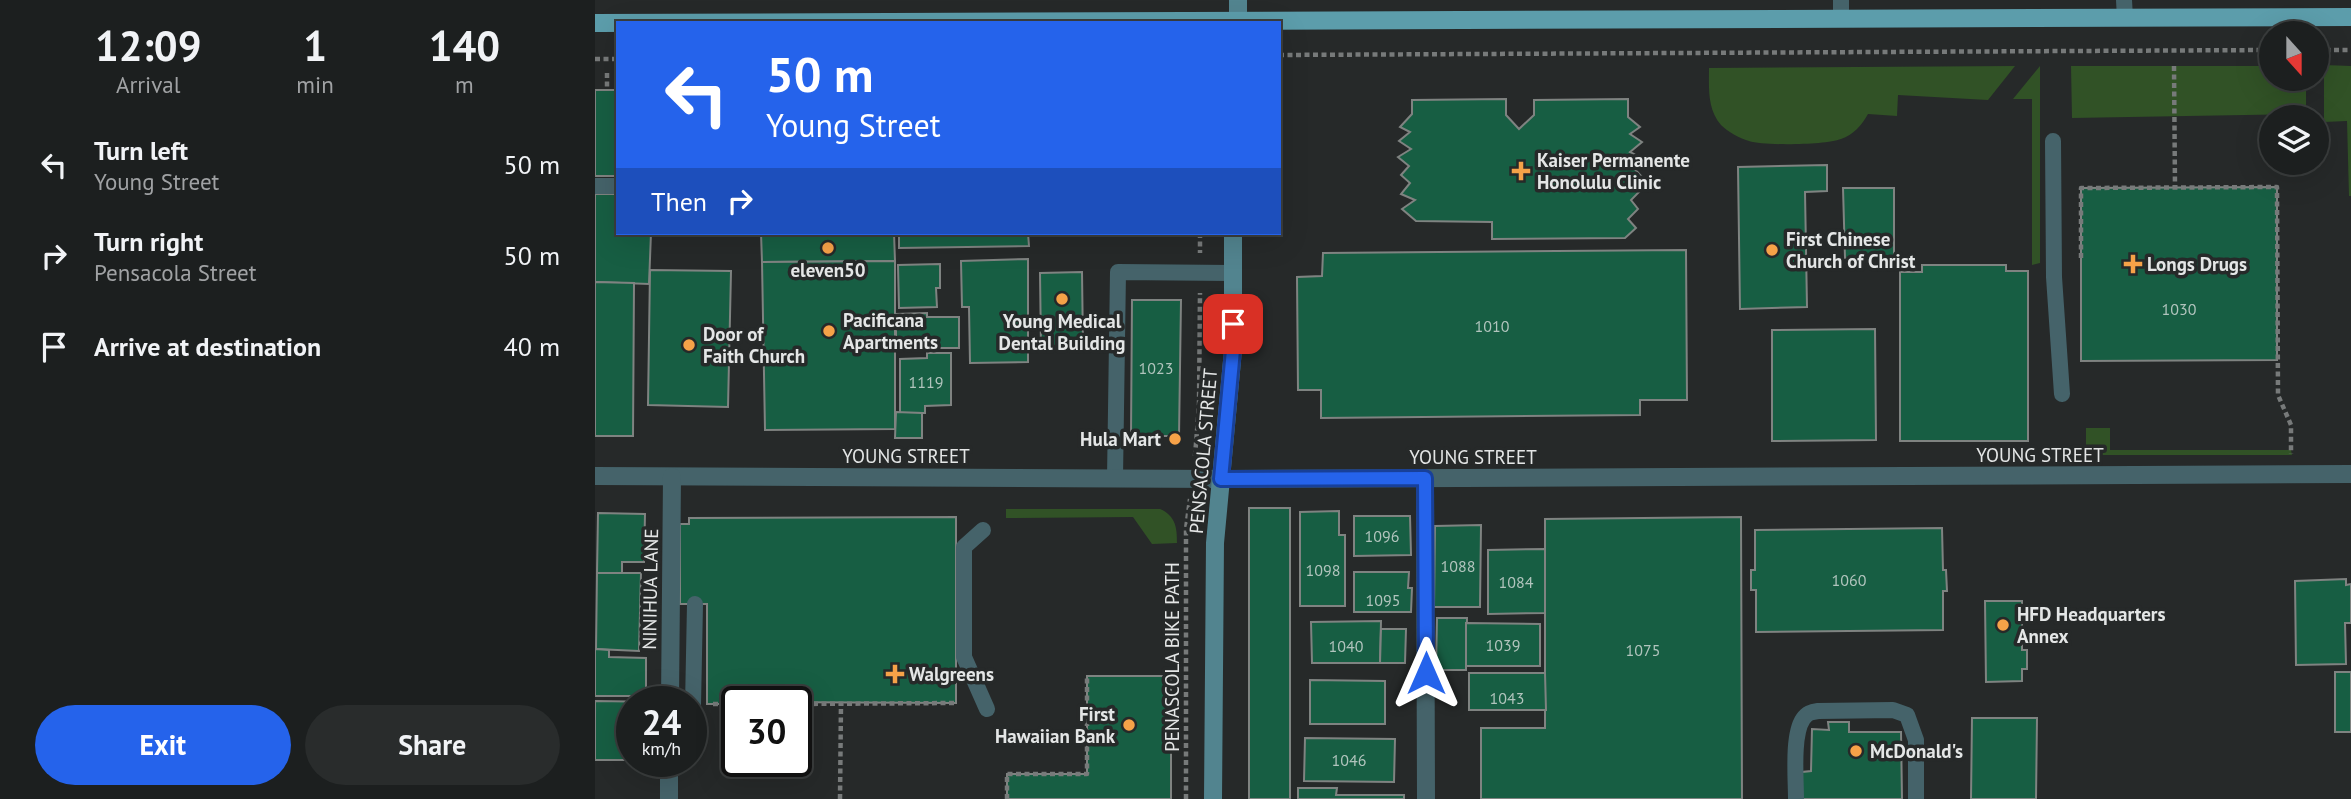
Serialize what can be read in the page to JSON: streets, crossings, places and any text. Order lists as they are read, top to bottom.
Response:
{
  "streets": {
    "main road": ["PENSACOLA STREET"],
    "street": ["YOUNG STREET", "NINIHUA LANE"],
    "path": ["PENASCOLA BIKE PATH"]
  },
  "crossings": [
    ["PENSACOLA STREET", "YOUNG STREET"],
    ["YOUNG STREET", "NINIHUA LANE"]
  ],
  "places": {
    "health": ["Kaiser Permanente Honolulu Clinic", "Longs Drugs", "Walgreens"],
    "other": [
      "eleven50",
      "First Chinese Church of Christ",
      "Young Medical Dental Building",
      "Pacificana Apartments",
      "Door of Faith Church",
      "Hula Mart",
      "HFD Headquarters Annex",
      "First Hawaiian Bank",
      "McDonald's"
    ]
  },
  "house_numbers": [
    "1030",
    "1010",
    "1023",
    "1119",
    "1096",
    "1088",
    "1098",
    "1060",
    "1084",
    "1095",
    "1039",
    "1040",
    "1075",
    "1043",
    "1046"
  ],
  "north": "bottom",
  "page": {
    "eta": [
      "12:09",
      "Arrival",
      "1",
      "min",
      "140",
      "m"
    ],
    "turn": ["50 m", "Young Street"],
    "list": [
      {
        "name": "Turn left",
        "note": "Young Street",
        "value": "50 m"
      },
      {
        "name": "Turn right",
        "note": "Pensacola Street",
        "value": "50 m"
      },
      {
        "name": "Arrive at destination",
        "value": "40 m"
      }
    ],
    "then": "Then",
    "speed": "24 km/h",
    "limit": "30",
    "buttons": ["Exit", "Share"]
  }
}
